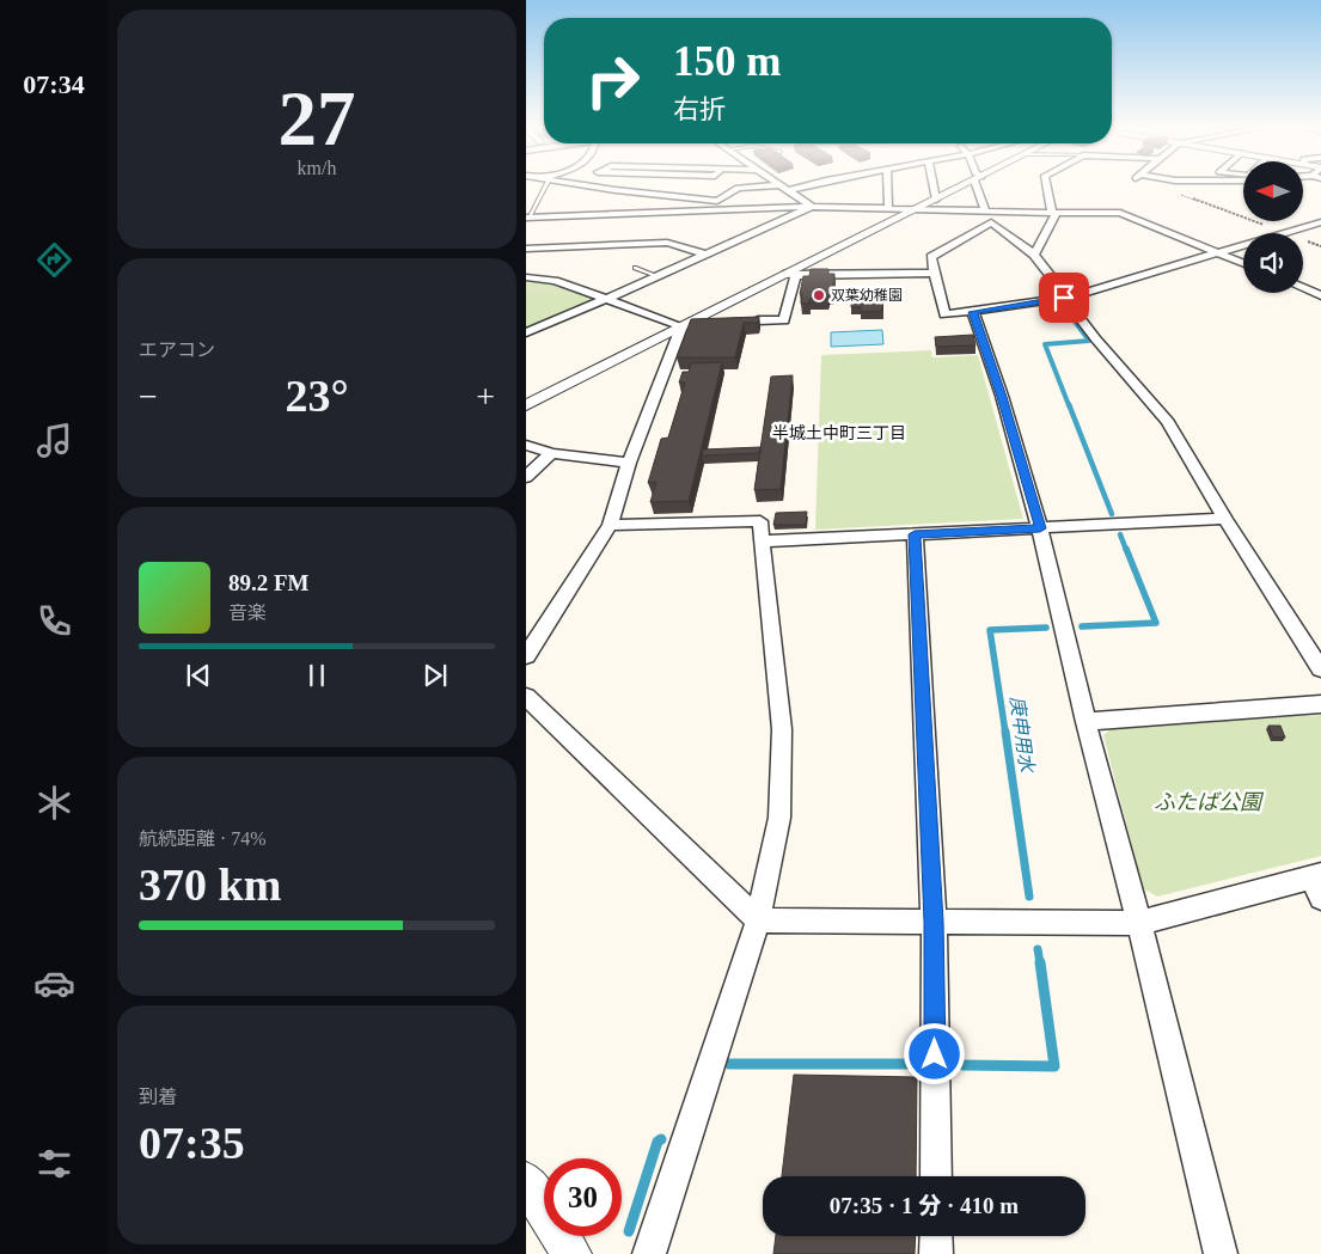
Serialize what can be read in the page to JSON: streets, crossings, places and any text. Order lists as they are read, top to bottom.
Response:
{
  "districts": ["半城土中町三丁目"],
  "water": ["庚申用水"],
  "parks": ["ふたば公園"],
  "places": ["双葉幼稚園"],
  "north": "left",
  "page": {
    "tabs": "07:34",
    "tile": [
      ["27", "km/h"],
      "エアコン",
      ["航続距離 · 74%", "370 km"],
      ["到着", "07:35"]
    ],
    "turn": ["150 m", "右折"],
    "heat": ["−", "23°", "+"],
    "song": ["89.2 FM", "音楽"],
    "limit": "30",
    "trip": "07:35 · 1 分 · 410 m"
  }
}
